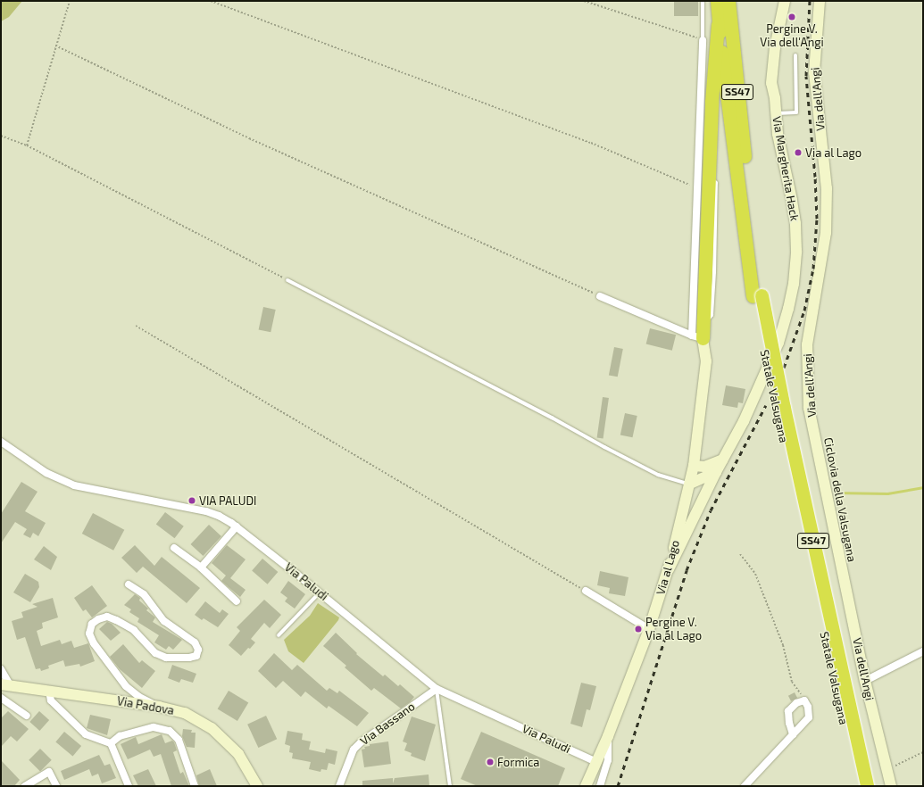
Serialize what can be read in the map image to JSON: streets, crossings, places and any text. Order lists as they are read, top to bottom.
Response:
{
  "streets": {
    "highway": ["SS47", "Statale Valsugana"],
    "main road": [
      "Via dell'Angi",
      "Via Margherita Hack",
      "Via al Lago",
      "Via Padova"
    ],
    "street": ["Via Paludi", "Via Bassano"]
  },
  "crossings": [
    ["Via Margherita Hack", "Via al Lago"],
    ["Via al Lago", "Via Paludi"],
    ["Via Paludi", "Via Bassano"]
  ],
  "places": [
    "Pergine V. Via dell'Angi",
    "Via al Lago",
    "VIA PALUDI",
    "Pergine V. Via al Lago",
    "Formica"
  ]
}
